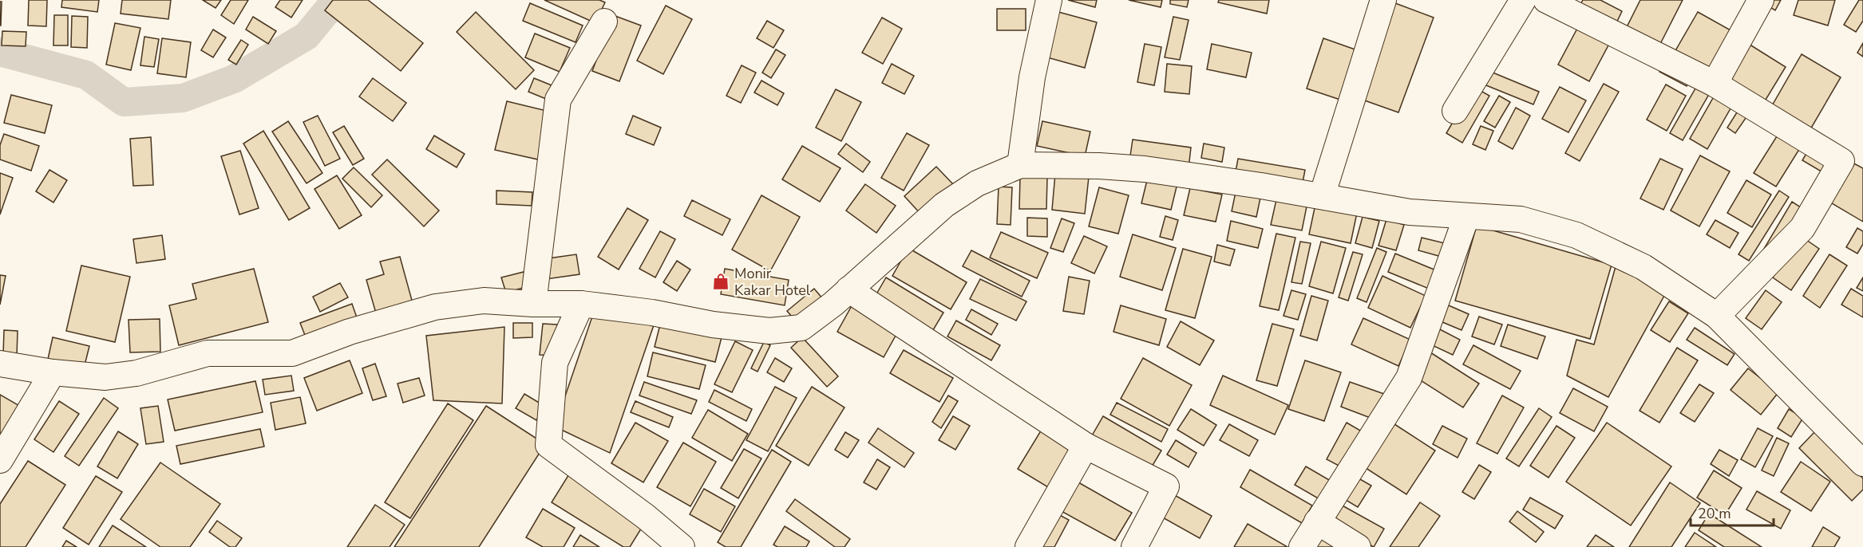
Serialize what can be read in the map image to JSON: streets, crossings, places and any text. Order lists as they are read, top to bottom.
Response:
{
  "places": {
    "shop": ["Monir Kakar Hotel"]
  },
  "scale_bar": "20 m"
}
